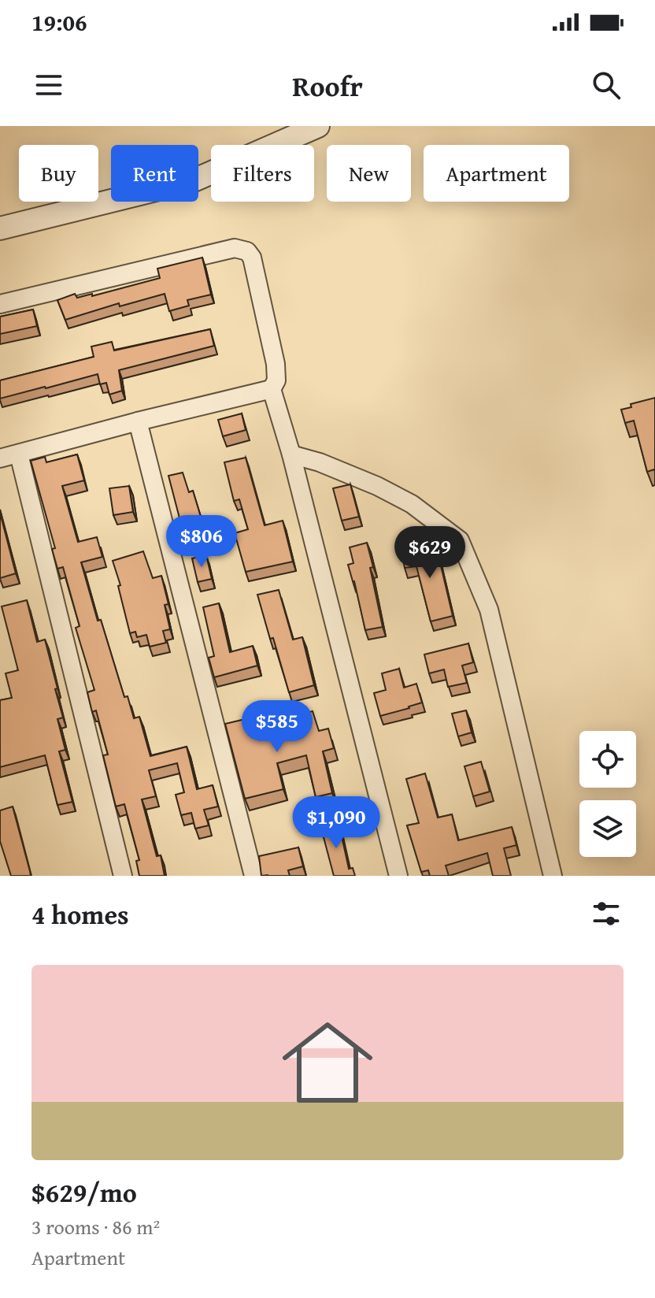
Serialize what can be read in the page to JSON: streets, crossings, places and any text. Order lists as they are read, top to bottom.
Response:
{
  "page": {
    "status": "19:06",
    "header": "Roofr",
    "chip": [
      "Buy",
      "Rent",
      "Filters",
      "New",
      "Apartment"
    ],
    "price": [
      "$806",
      "$629",
      "$585",
      "$1,090"
    ],
    "heading": "4 homes",
    "list": [
      {
        "name": "$629/mo",
        "note": "3 rooms · 86 m² · Apartment"
      }
    ]
  }
}
